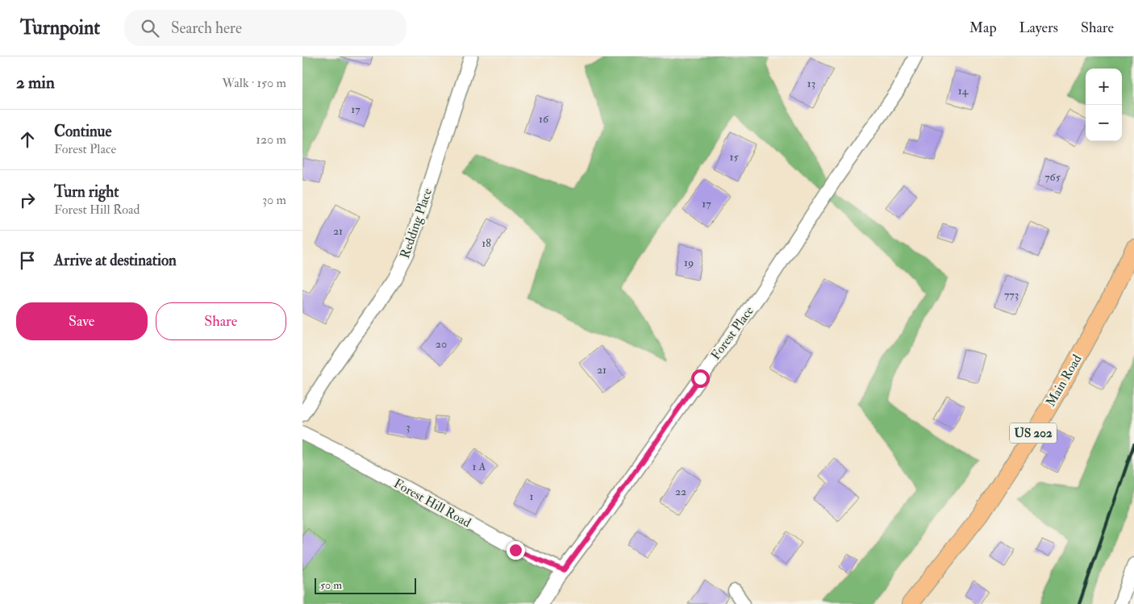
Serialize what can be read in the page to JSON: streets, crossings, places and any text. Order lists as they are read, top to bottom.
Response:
{
  "streets": {
    "main road": ["Main Road", "US 202"],
    "street": ["Redding Place", "Forest Place", "Forest Hill Road"]
  },
  "crossings": [
    ["Forest Place", "Forest Hill Road"]
  ],
  "house_numbers": [
    "13",
    "14",
    "17",
    "16",
    "15",
    "765",
    "17",
    "21",
    "18",
    "19",
    "773",
    "20",
    "21",
    "3",
    "1 A",
    "22",
    "1"
  ],
  "scale_bar": "50 m",
  "page": {
    "header": "Turnpoint",
    "search": "Search here",
    "nav": ["Map", "Layers", "Share"],
    "heading": ["2 min", "Walk · 150 m"],
    "map_buttons": ["+", "−"],
    "list": [
      ["Continue", "Forest Place", "120 m"],
      ["Turn right", "Forest Hill Road", "30 m"],
      "Arrive at destination"
    ],
    "buttons": ["Save", "Share"],
    "scale": "50 m"
  }
}
